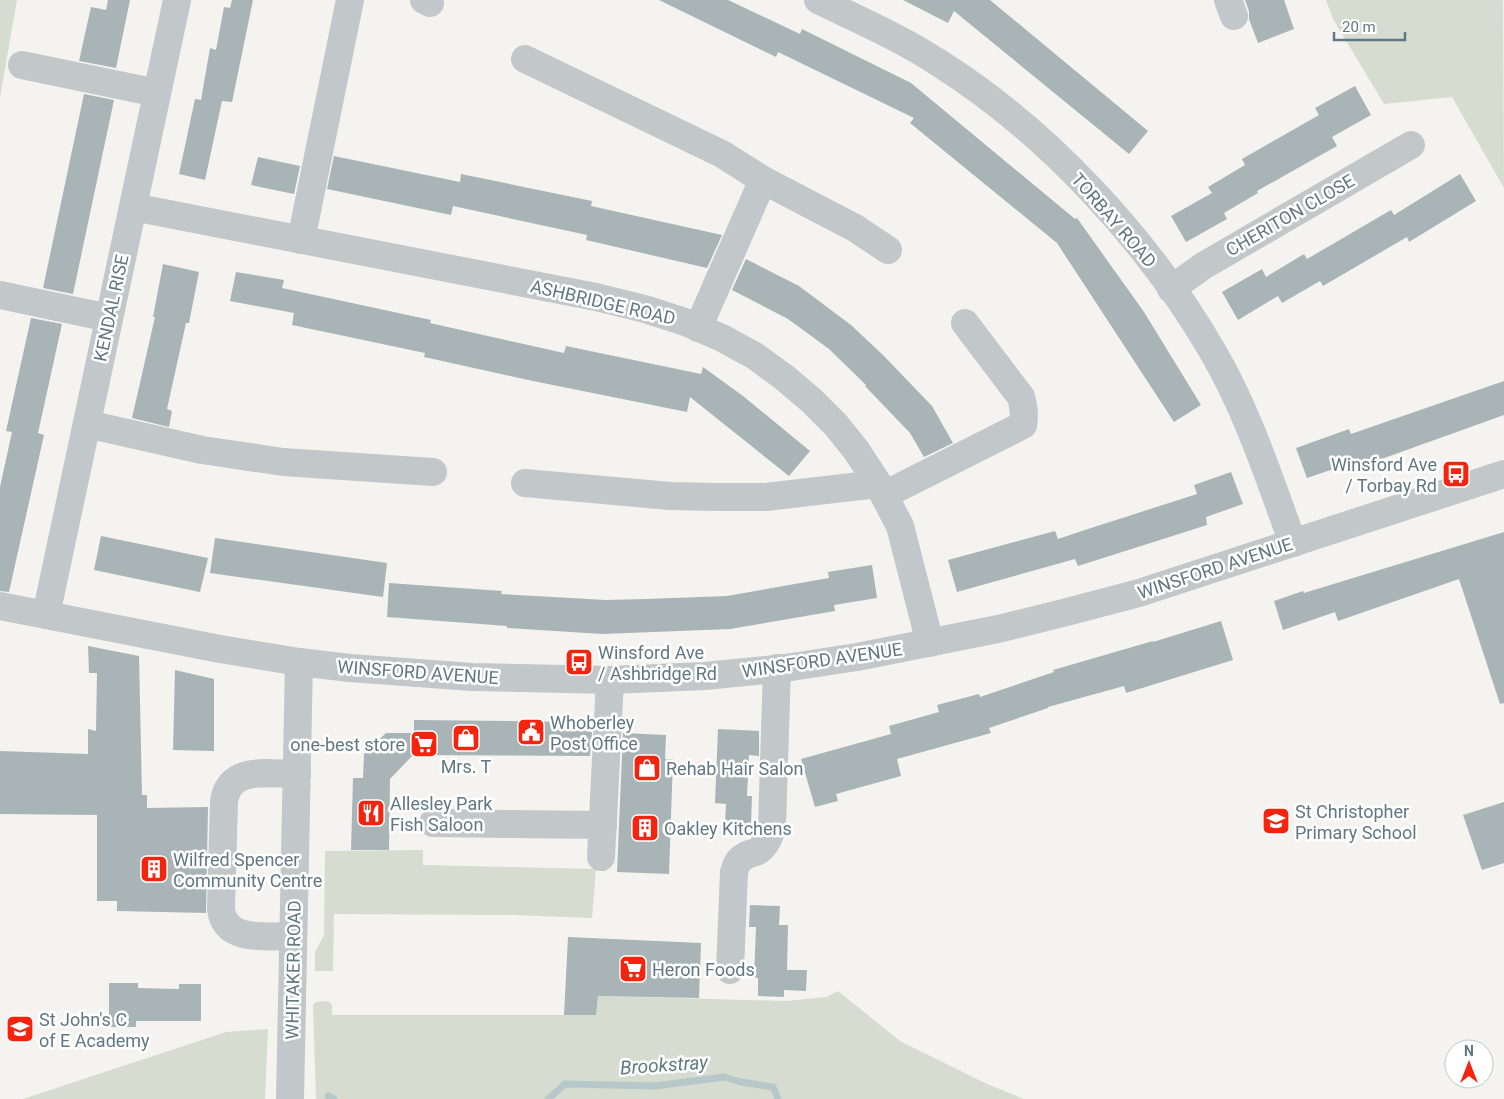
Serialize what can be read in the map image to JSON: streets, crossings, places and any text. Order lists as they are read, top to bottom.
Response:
{
  "streets": {
    "street": [
      "CHERITON CLOSE",
      "TORBAY ROAD",
      "ASHBRIDGE ROAD",
      "KENDAL RISE",
      "WINSFORD AVENUE",
      "WHITAKER ROAD"
    ]
  },
  "crossings": [
    ["CHERITON CLOSE", "TORBAY ROAD"],
    ["TORBAY ROAD", "WINSFORD AVENUE"],
    ["ASHBRIDGE ROAD", "KENDAL RISE"],
    ["ASHBRIDGE ROAD", "WINSFORD AVENUE"],
    ["KENDAL RISE", "WINSFORD AVENUE"],
    ["WINSFORD AVENUE", "WHITAKER ROAD"]
  ],
  "water": ["Brookstray"],
  "places": {
    "bus stop": ["Winsford Ave / Torbay Rd", "Winsford Ave / Ashbridge Rd"],
    "public building": ["Whoberley Post Office"],
    "shop": ["Mrs. T", "Rehab Hair Salon"],
    "supermarket": ["one-best store", "Heron Foods"],
    "restaurant": ["Allesley Park Fish Saloon"],
    "school or university": ["St Christopher Primary School", "St John's C of E Academy"],
    "building": ["Oakley Kitchens", "Wilfred Spencer Community Centre"]
  },
  "scale_bar": "20 m",
  "north": "top"
}
